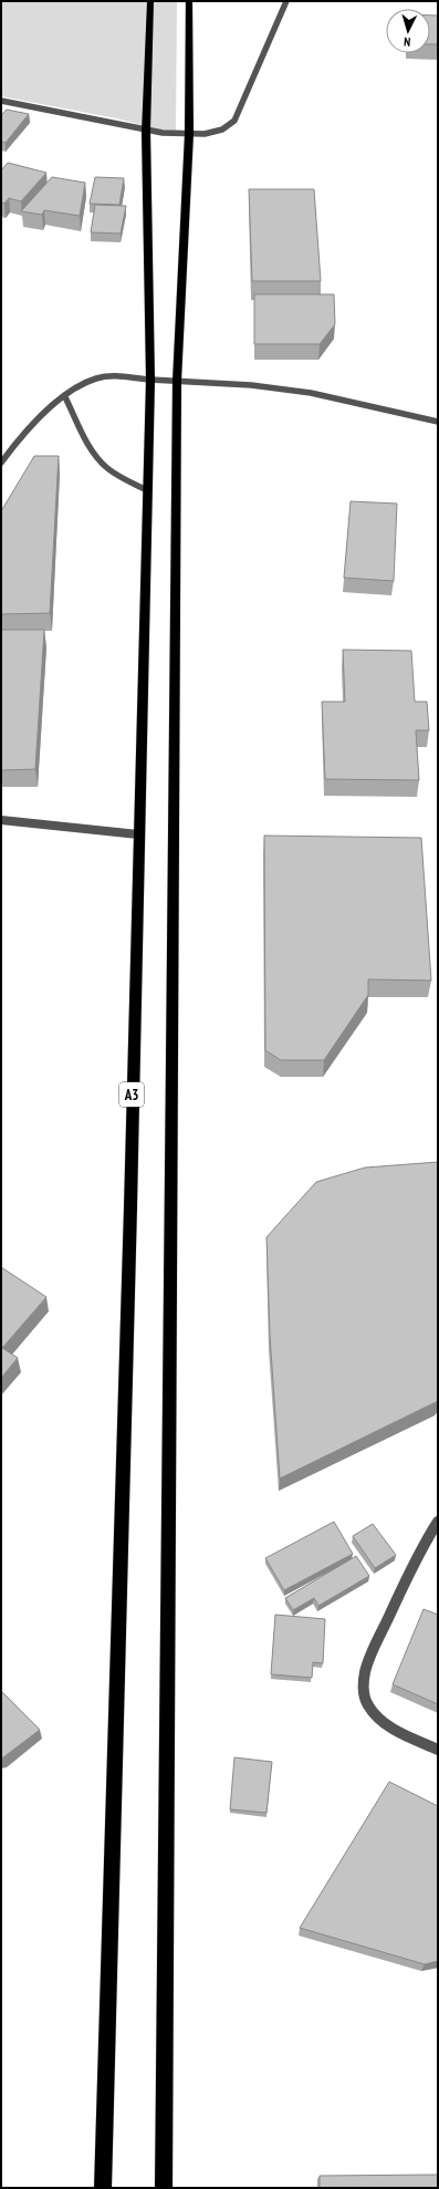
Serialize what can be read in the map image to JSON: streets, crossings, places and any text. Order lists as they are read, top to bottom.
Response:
{
  "streets": {
    "highway": ["A3"]
  },
  "north": "bottom"
}
